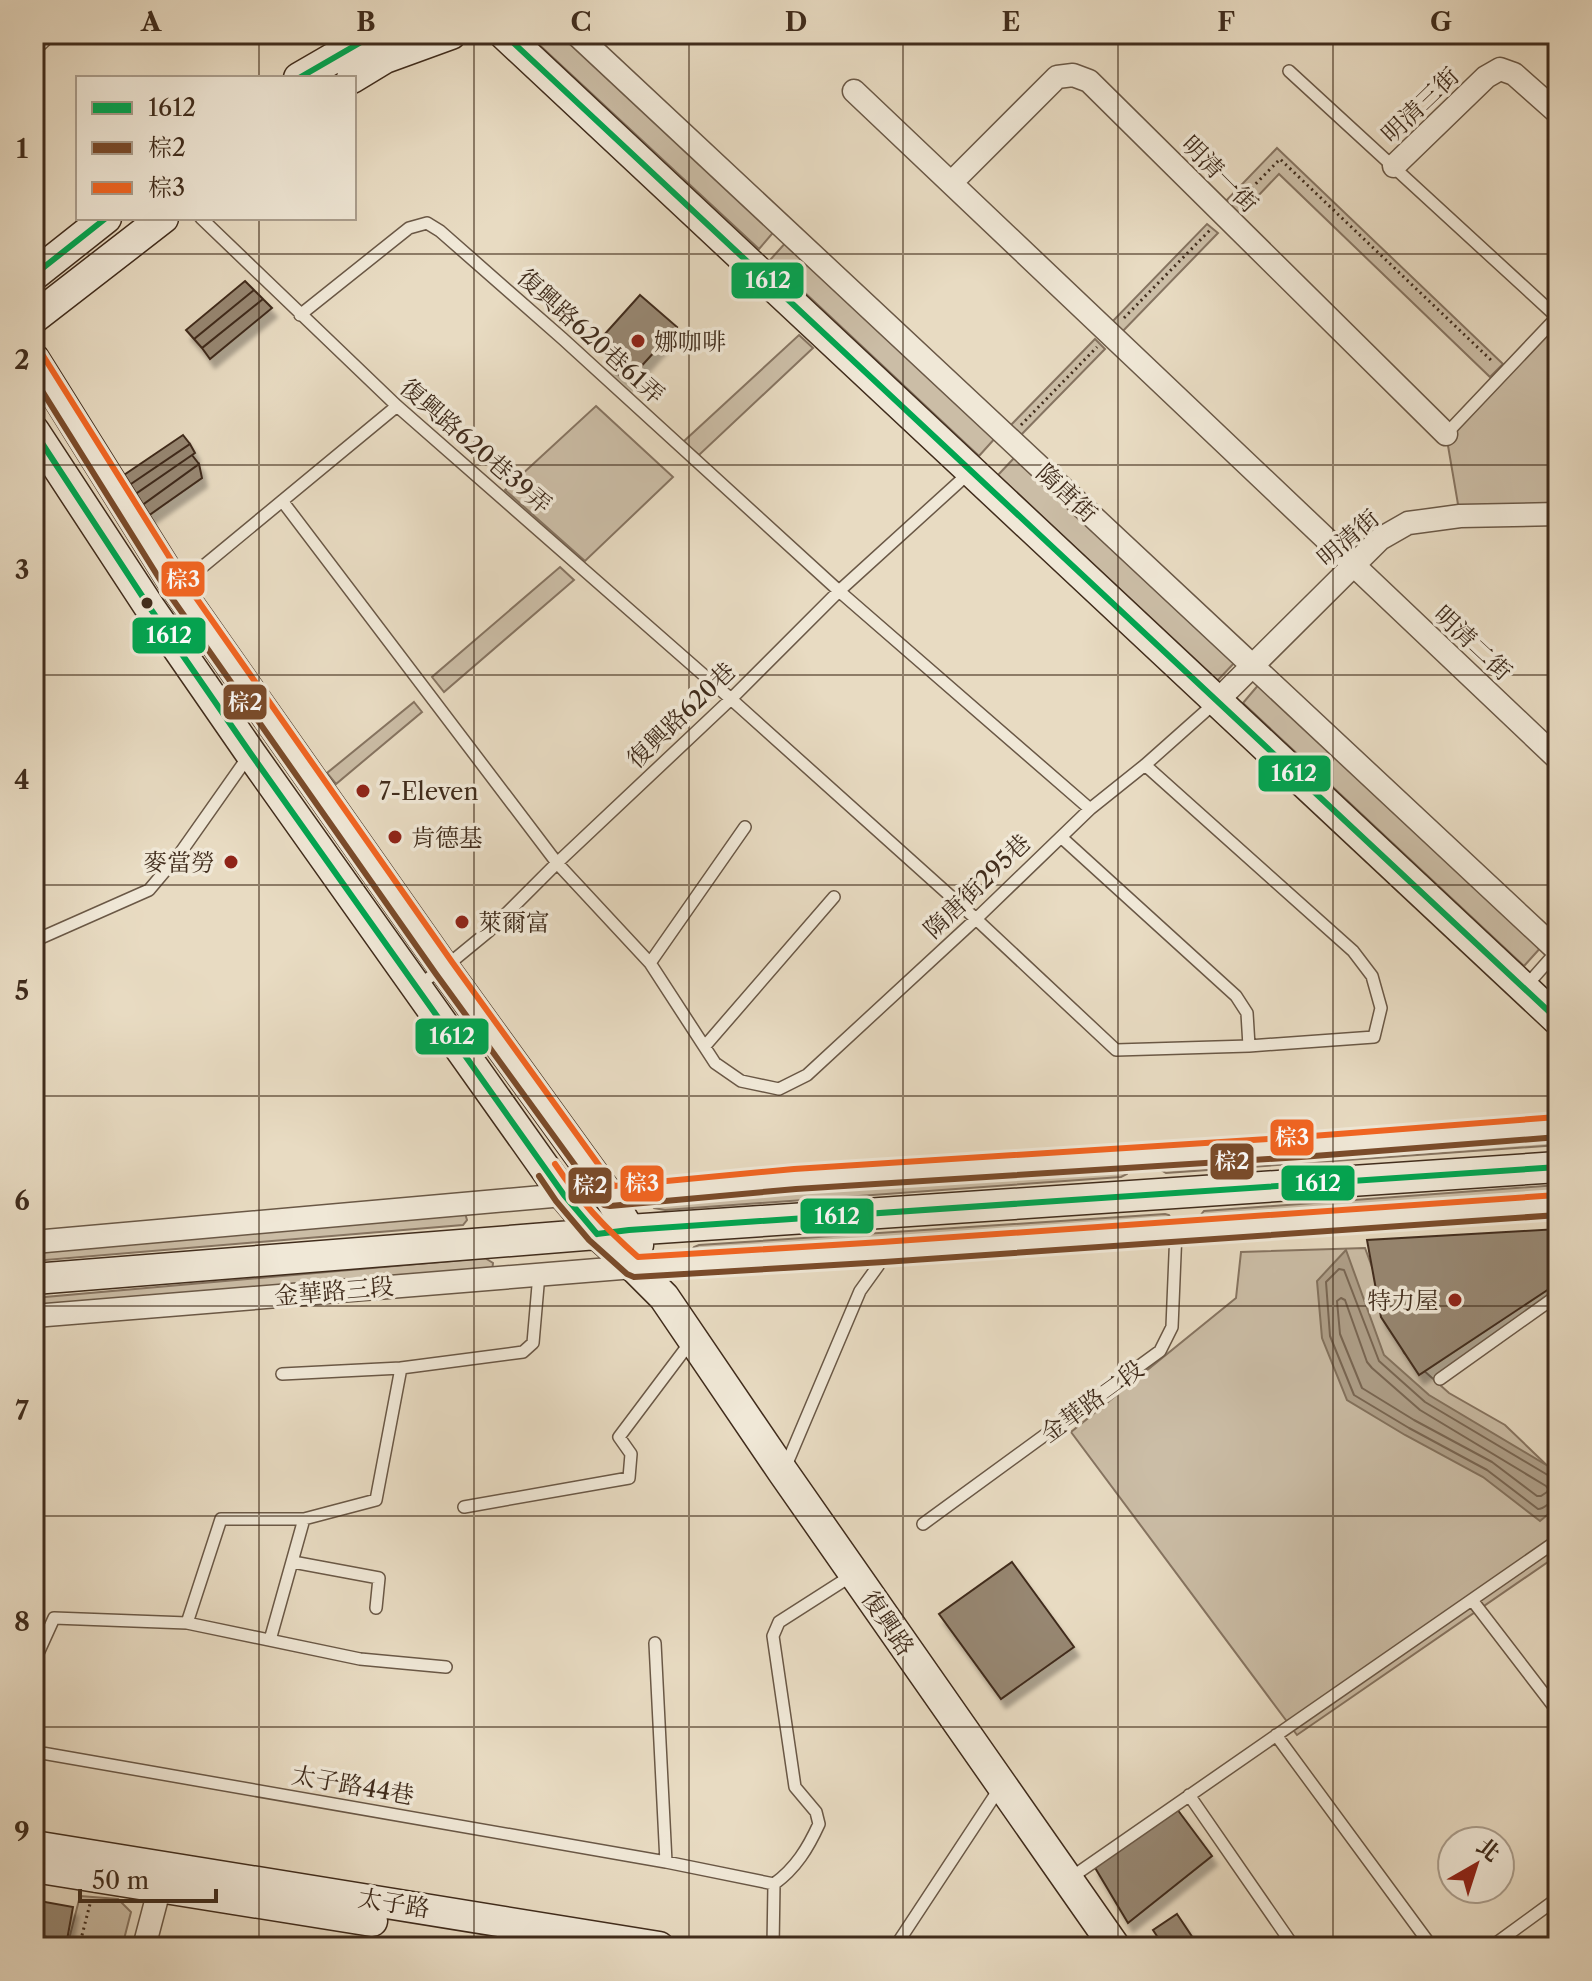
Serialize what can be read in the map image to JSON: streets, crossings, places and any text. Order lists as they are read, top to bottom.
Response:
{
  "streets": {
    "street": [
      "明清三街",
      "明清一街",
      "隋唐街",
      "明清街",
      "明清二街",
      "金華路三段",
      "復興路",
      "太子路"
    ],
    "lane": [
      "復興路620巷61弄",
      "復興路620巷39弄",
      "復興路620巷",
      "隋唐街295巷",
      "金華路二段",
      "太子路44巷"
    ]
  },
  "crossings": [
    ["復興路620巷61弄", "復興路620巷39弄"],
    ["復興路620巷61弄", "復興路620巷"],
    ["復興路620巷39弄", "復興路620巷"],
    ["復興路620巷39弄", "隋唐街295巷"],
    ["隋唐街", "明清街"],
    ["隋唐街", "復興路620巷"],
    ["隋唐街", "隋唐街295巷"],
    ["明清街", "明清二街"],
    ["明清街", "隋唐街295巷"],
    ["復興路620巷", "復興路"],
    ["金華路三段", "復興路"]
  ],
  "places": [
    "娜咖啡",
    "7-Eleven",
    "肯德基",
    "麥當勞",
    "萊爾富",
    "特力屋"
  ],
  "lines": ["transit line 1612", "transit line 棕3", "transit line 棕2"],
  "legend": ["1612", "棕2", "棕3"],
  "scale_bar": "50 m",
  "north": "top right",
  "grid": {
    "columns": [
      "A",
      "B",
      "C",
      "D",
      "E",
      "F",
      "G"
    ],
    "rows": [
      "1",
      "2",
      "3",
      "4",
      "5",
      "6",
      "7",
      "8",
      "9"
    ]
  }
}
